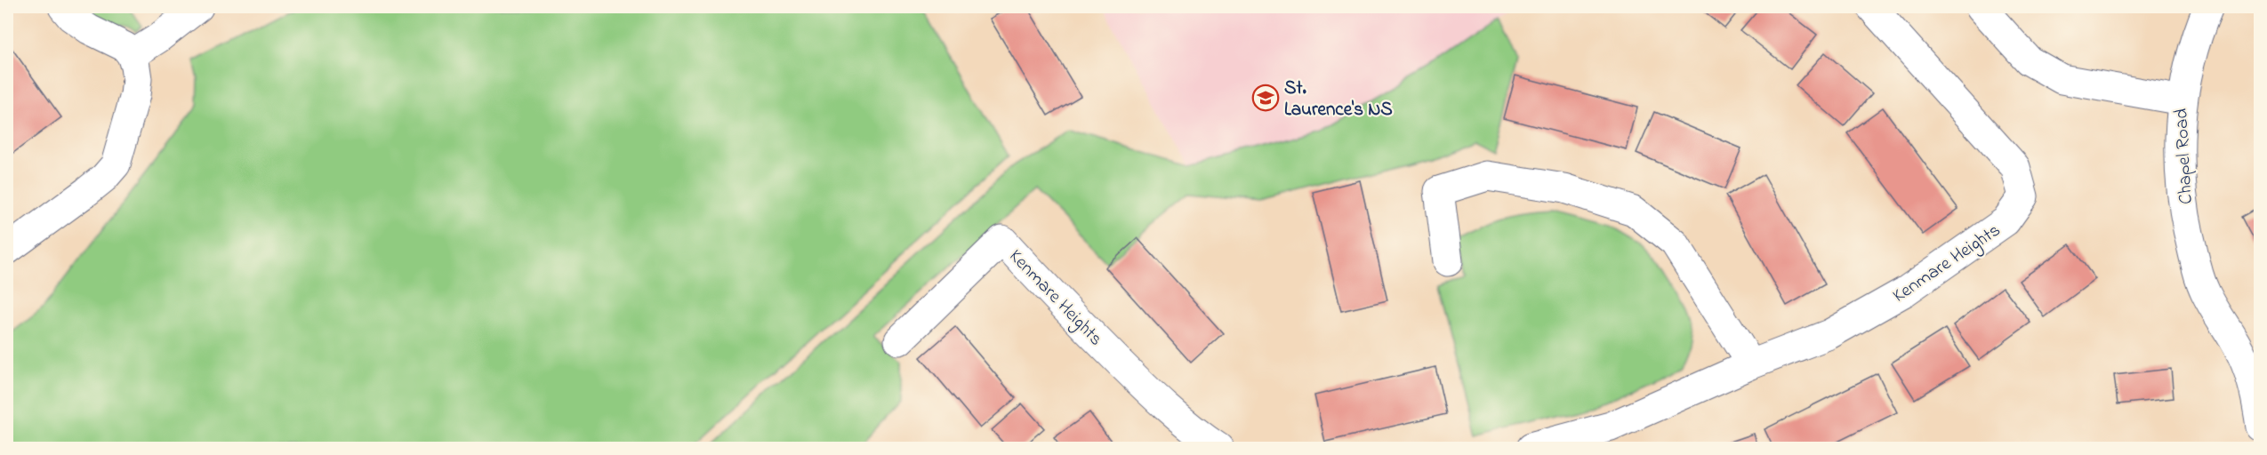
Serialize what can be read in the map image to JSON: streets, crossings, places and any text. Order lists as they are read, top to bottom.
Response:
{
  "streets": {
    "street": ["Chapel Road", "Kenmare Heights"]
  },
  "places": {
    "school or university": ["St. Laurence's NS"]
  }
}
